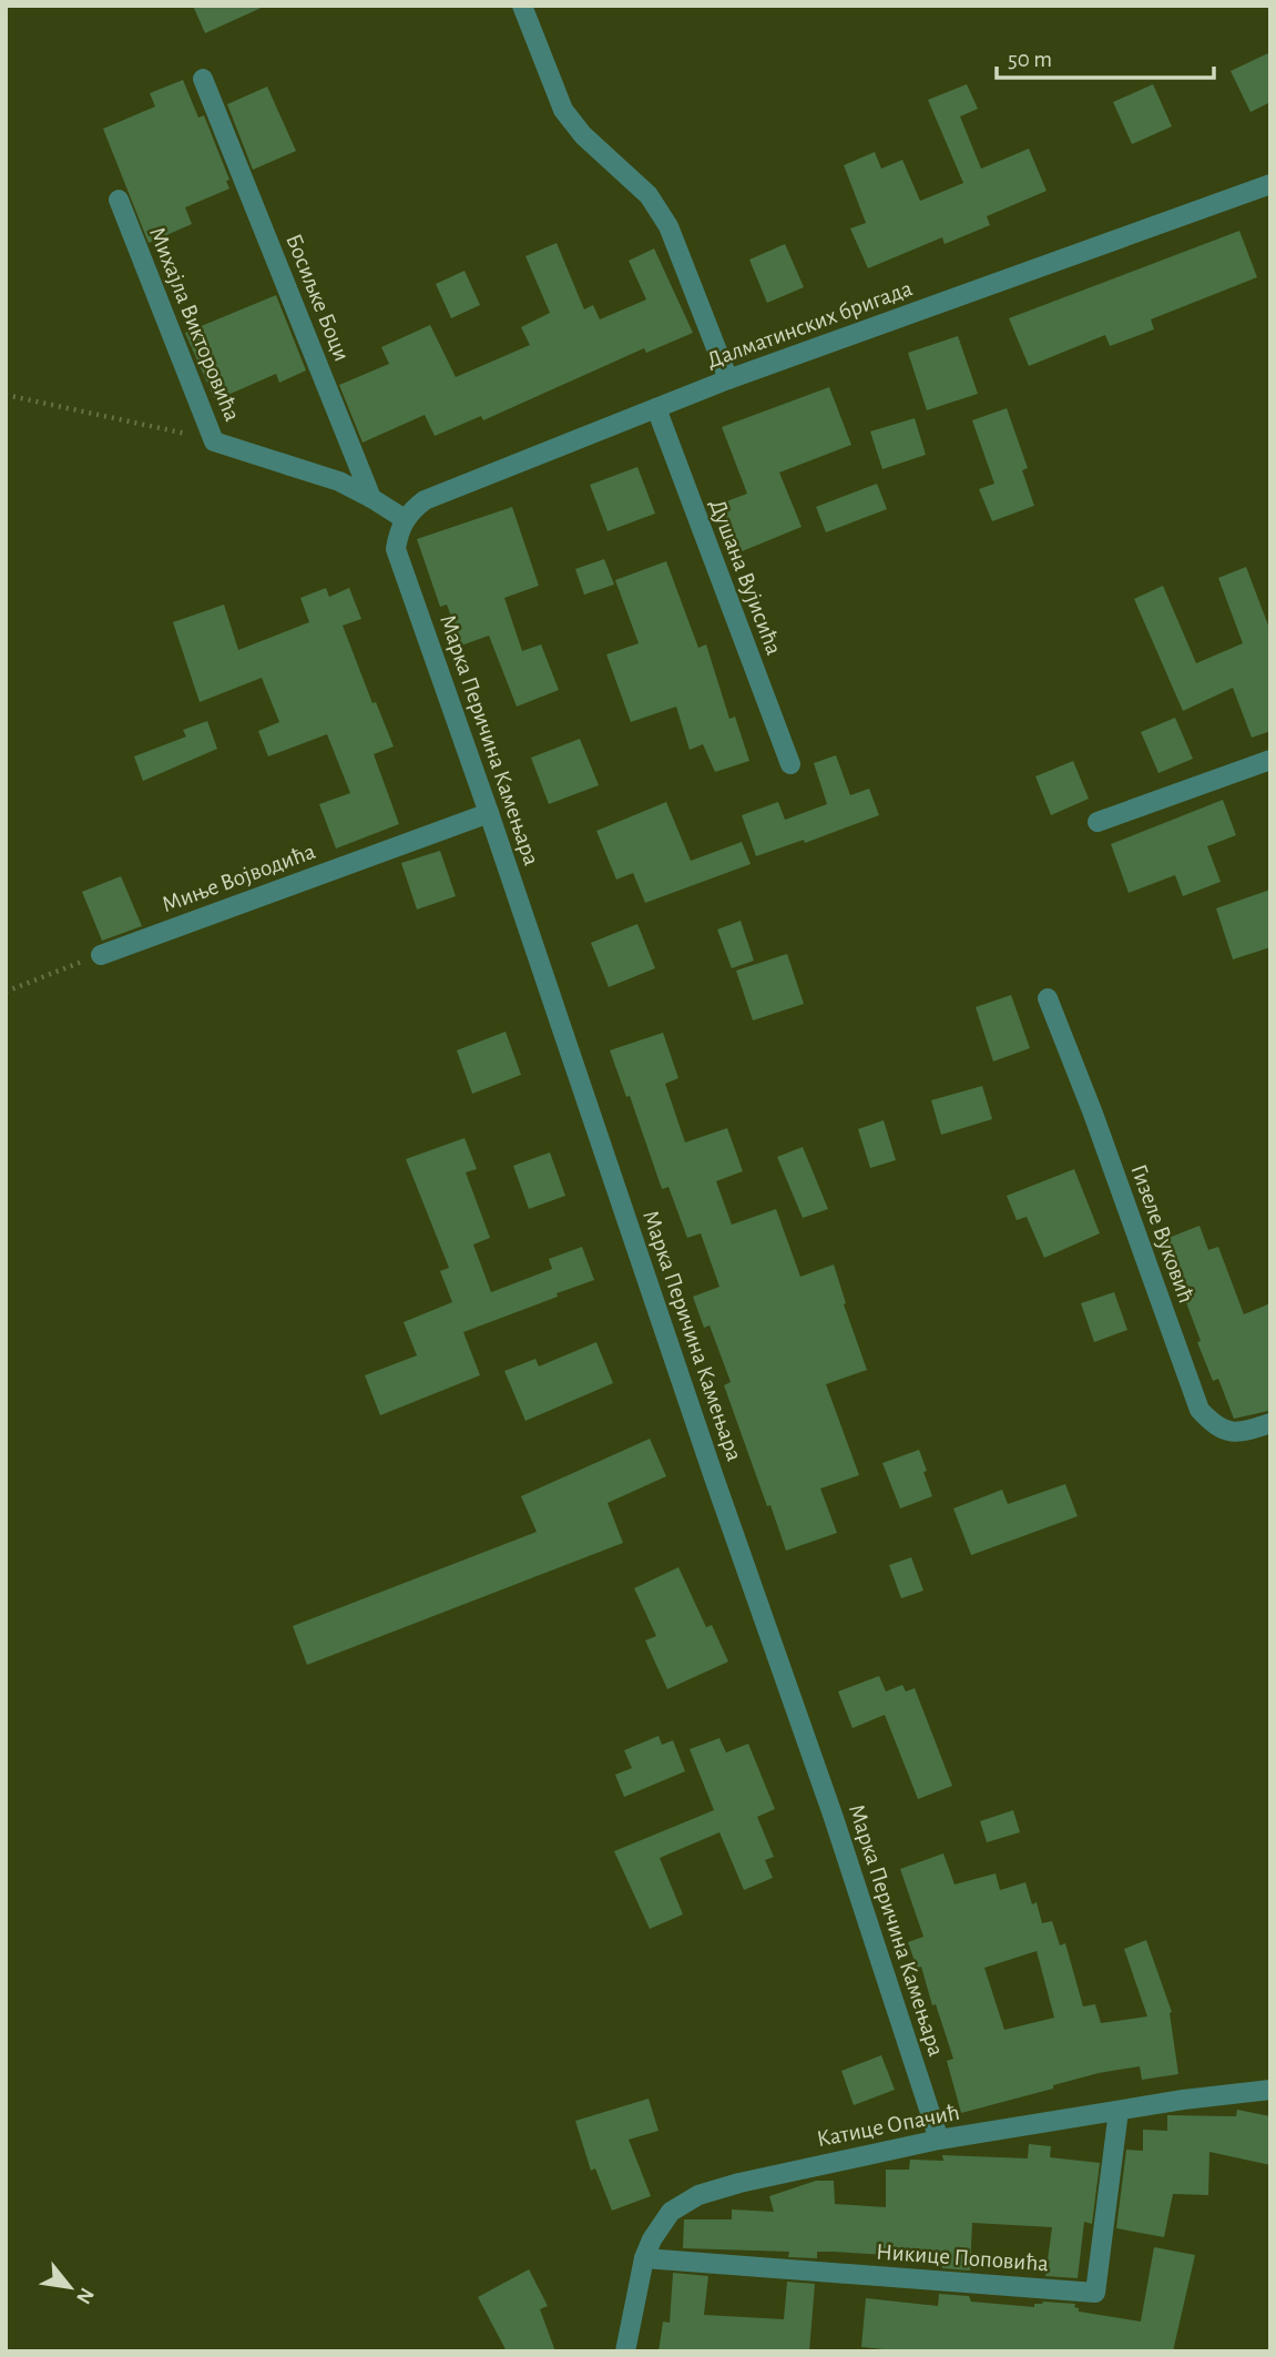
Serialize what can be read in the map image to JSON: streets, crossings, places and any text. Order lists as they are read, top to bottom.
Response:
{
  "streets": {
    "street": [
      "Босиљке Боци",
      "Михајла Викторовића",
      "Далматинских бригада",
      "Душана Вујисића",
      "Марка Перичина Камењара",
      "Миње Војводића",
      "Гизеле Вуковић",
      "Катице Опачић",
      "Никице Поповића"
    ]
  },
  "crossings": [
    ["Босиљке Боци", "Михајла Викторовића"],
    ["Далматинских бригада", "Душана Вујисића"],
    ["Далматинских бригада", "Марка Перичина Камењара"],
    ["Марка Перичина Камењара", "Миње Војводића"],
    ["Марка Перичина Камењара", "Катице Опачић"],
    ["Катице Опачић", "Никице Поповића"]
  ],
  "scale_bar": "50 m",
  "north": "bottom right"
}
